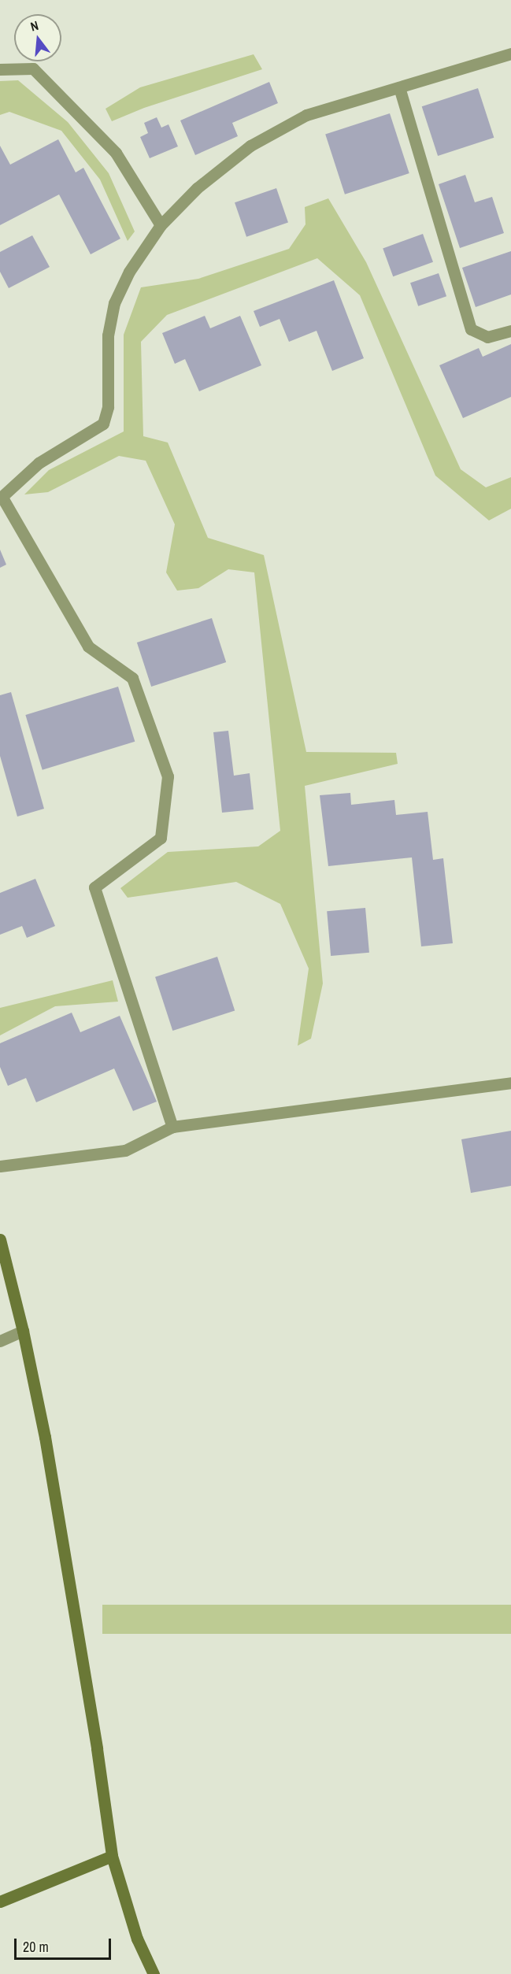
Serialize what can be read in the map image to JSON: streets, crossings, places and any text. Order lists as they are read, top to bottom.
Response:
{
  "scale_bar": "20 m",
  "north": "top"
}
